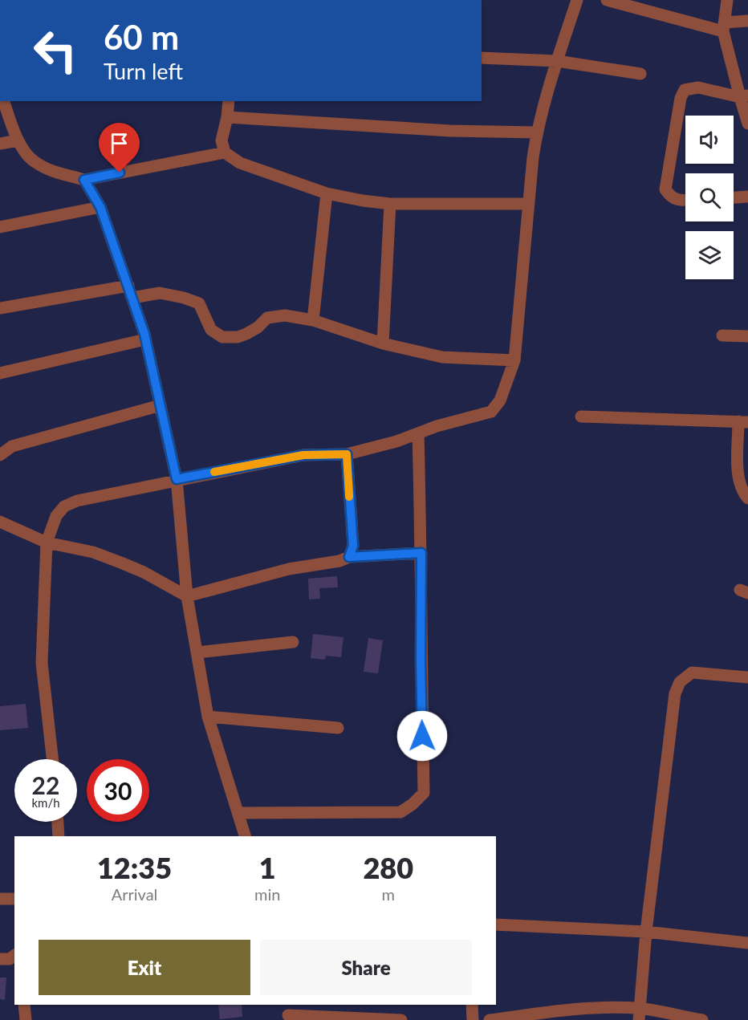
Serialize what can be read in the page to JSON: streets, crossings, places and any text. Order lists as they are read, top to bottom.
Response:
{
  "page": {
    "turn": ["60 m", "Turn left"],
    "speed": "22 km/h",
    "limit": "30",
    "eta": [
      "12:35",
      "Arrival",
      "1",
      "min",
      "280",
      "m"
    ],
    "buttons": ["Exit", "Share"]
  }
}
